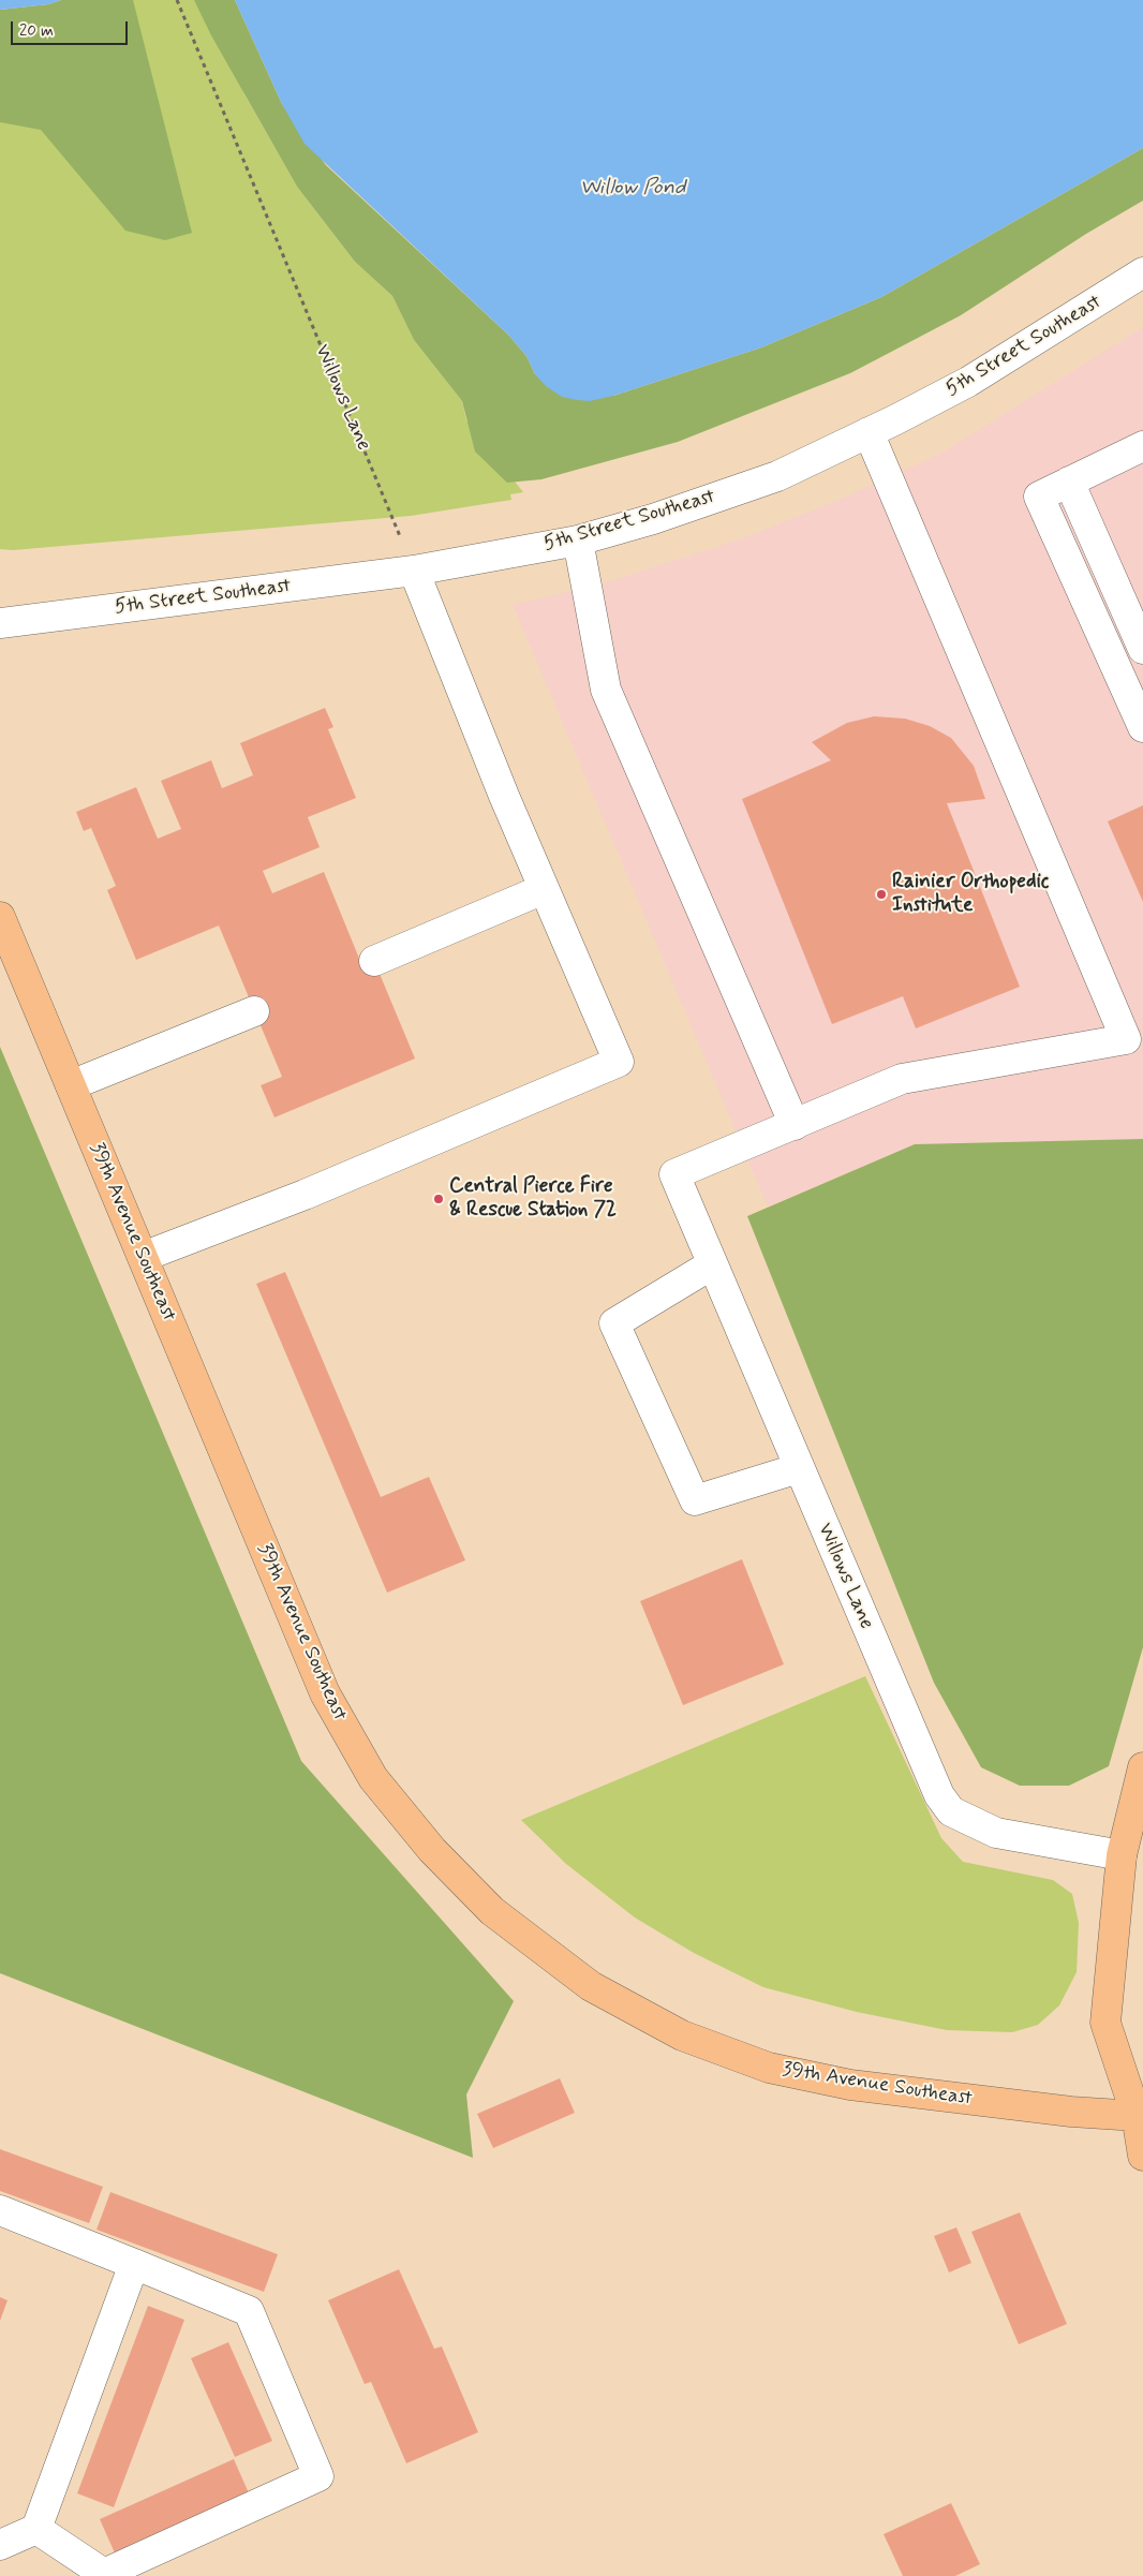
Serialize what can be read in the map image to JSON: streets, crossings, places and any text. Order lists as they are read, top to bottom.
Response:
{
  "streets": {
    "main road": ["39th Avenue Southeast"],
    "street": ["5th Street Southeast", "Willows Lane"]
  },
  "crossings": [
    ["5th Street Southeast", "Willows Lane"]
  ],
  "water": ["Willow Pond"],
  "places": ["Rainier Orthopedic Institute", "Central Pierce Fire & Rescue Station 72"],
  "scale_bar": "20 m"
}
